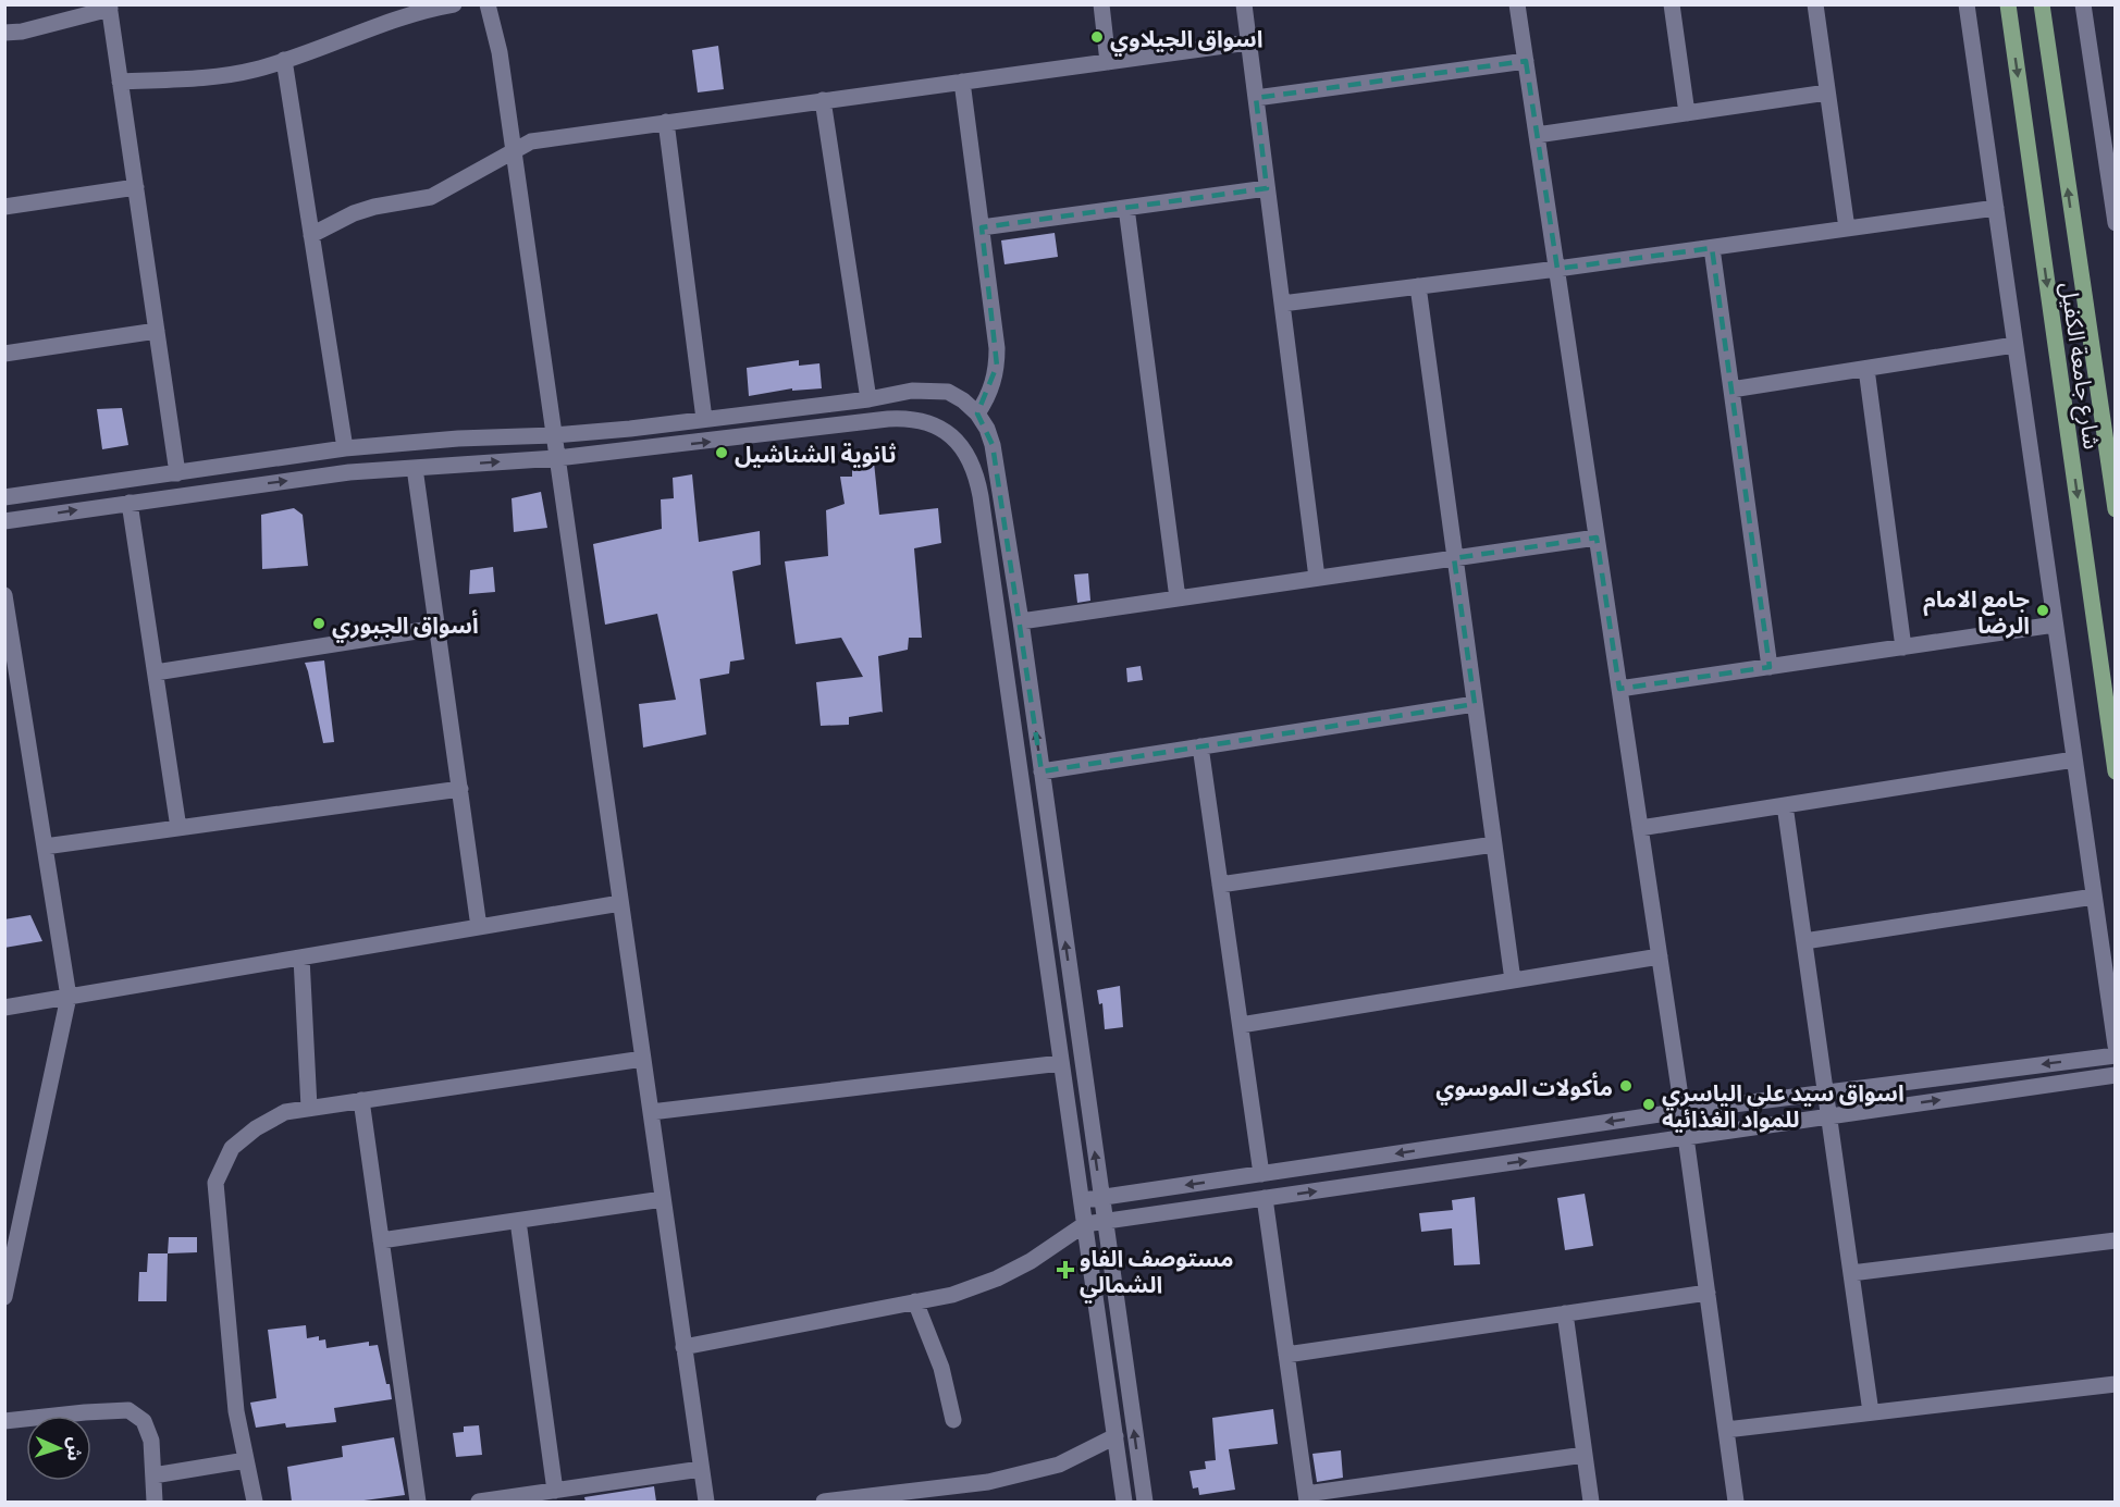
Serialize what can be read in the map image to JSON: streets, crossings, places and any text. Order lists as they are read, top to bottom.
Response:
{
  "streets": {
    "main road": ["شارع جامعة الكفيل"]
  },
  "places": {
    "other": [
      "اسواق الجيلاوي",
      "ثانوية الشناشيل",
      "جامع الامام الرضا",
      "أسواق الجبوري",
      "مأكولات الموسوي",
      "اسواق سيد علي الياسري للمواد الغذائيه"
    ],
    "health": ["مستوصف الفاو الشمالي"]
  },
  "north": "right"
}
